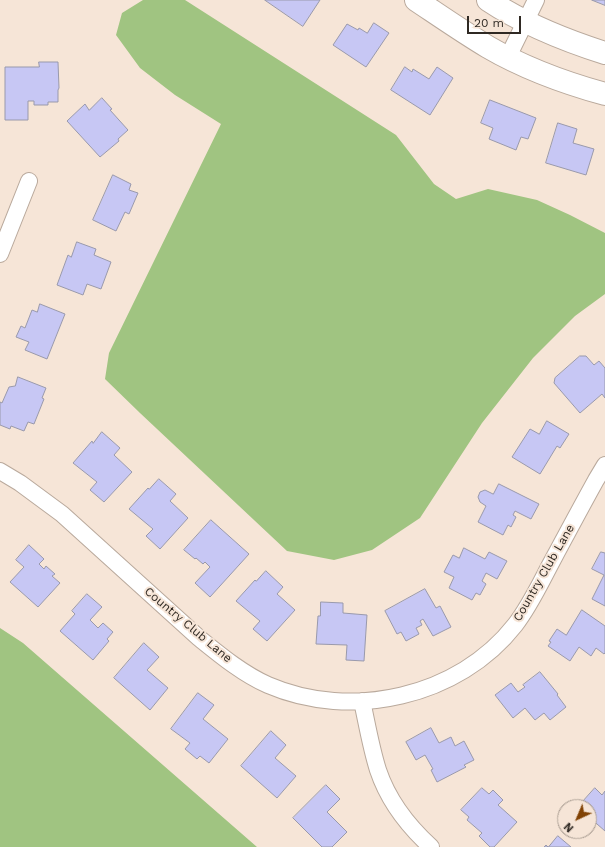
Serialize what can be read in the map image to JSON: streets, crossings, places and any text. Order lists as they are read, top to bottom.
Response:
{
  "streets": {
    "street": ["Country Club Lane"]
  },
  "scale_bar": "20 m",
  "north": "bottom left"
}
